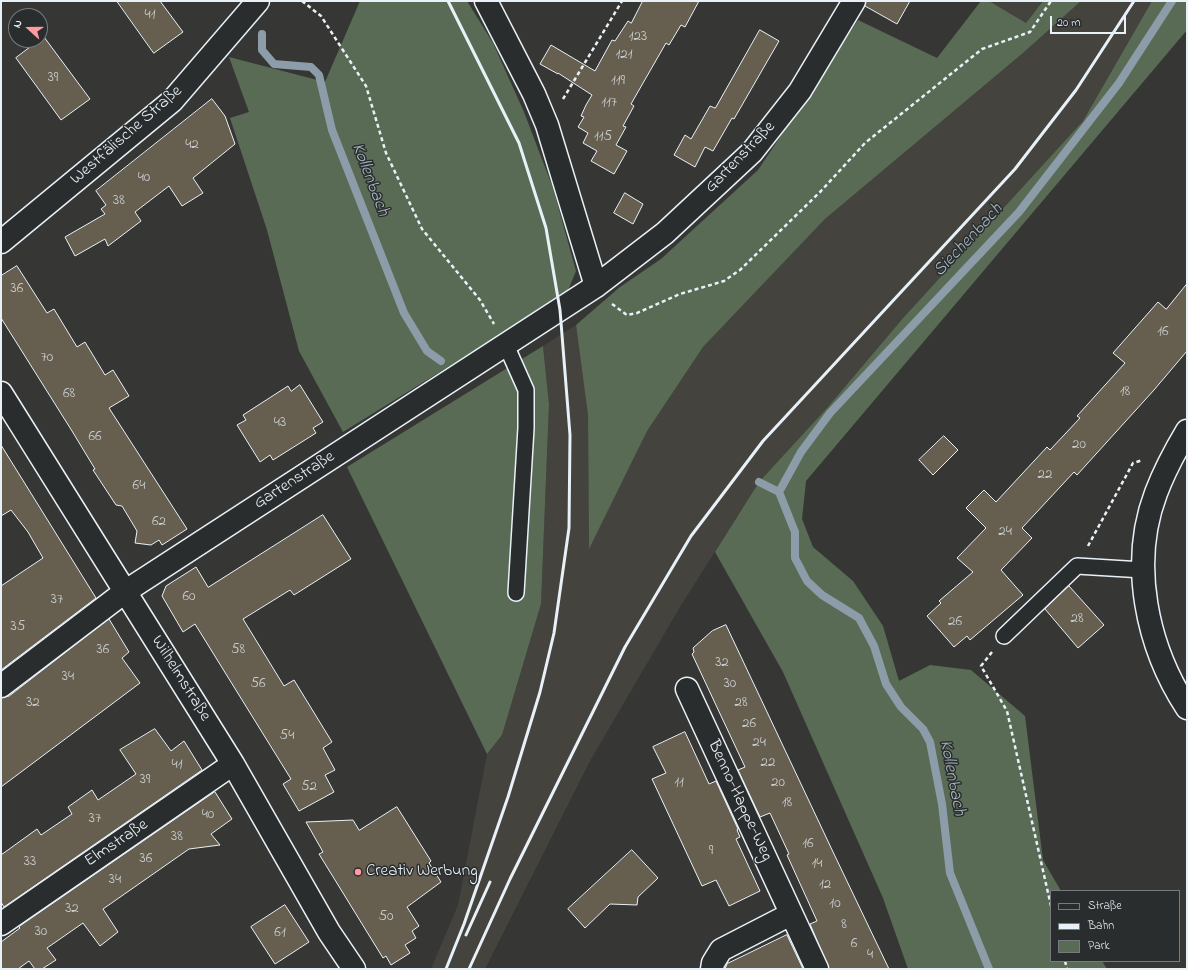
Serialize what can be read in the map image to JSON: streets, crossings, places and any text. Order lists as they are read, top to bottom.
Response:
{
  "streets": {
    "street": [
      "Westfälische Straße",
      "Gartenstraße",
      "Wilhelmstraße",
      "Benno-Happe-Weg",
      "Elmstraße"
    ]
  },
  "crossings": [
    ["Gartenstraße", "Wilhelmstraße"],
    ["Wilhelmstraße", "Elmstraße"]
  ],
  "water": ["Kollenbach", "Siechenbach"],
  "places": ["Creativ Werbung"],
  "house_numbers": [
    "41",
    "123",
    "121",
    "39",
    "119",
    "117",
    "115",
    "42",
    "40",
    "38",
    "36",
    "16",
    "70",
    "18",
    "68",
    "43",
    "66",
    "20",
    "22",
    "64",
    "62",
    "24",
    "60",
    "37",
    "28",
    "26",
    "35",
    "36",
    "58",
    "32",
    "34",
    "56",
    "30",
    "32",
    "28",
    "26",
    "54",
    "24",
    "22",
    "41",
    "39",
    "11",
    "20",
    "52",
    "18",
    "40",
    "37",
    "38",
    "16",
    "9",
    "36",
    "33",
    "14",
    "34",
    "12",
    "10",
    "32",
    "50",
    "8",
    "30",
    "61",
    "6",
    "4"
  ],
  "legend": ["Straße", "Bahn", "Park"],
  "scale_bar": "20 m",
  "north": "left"
}
